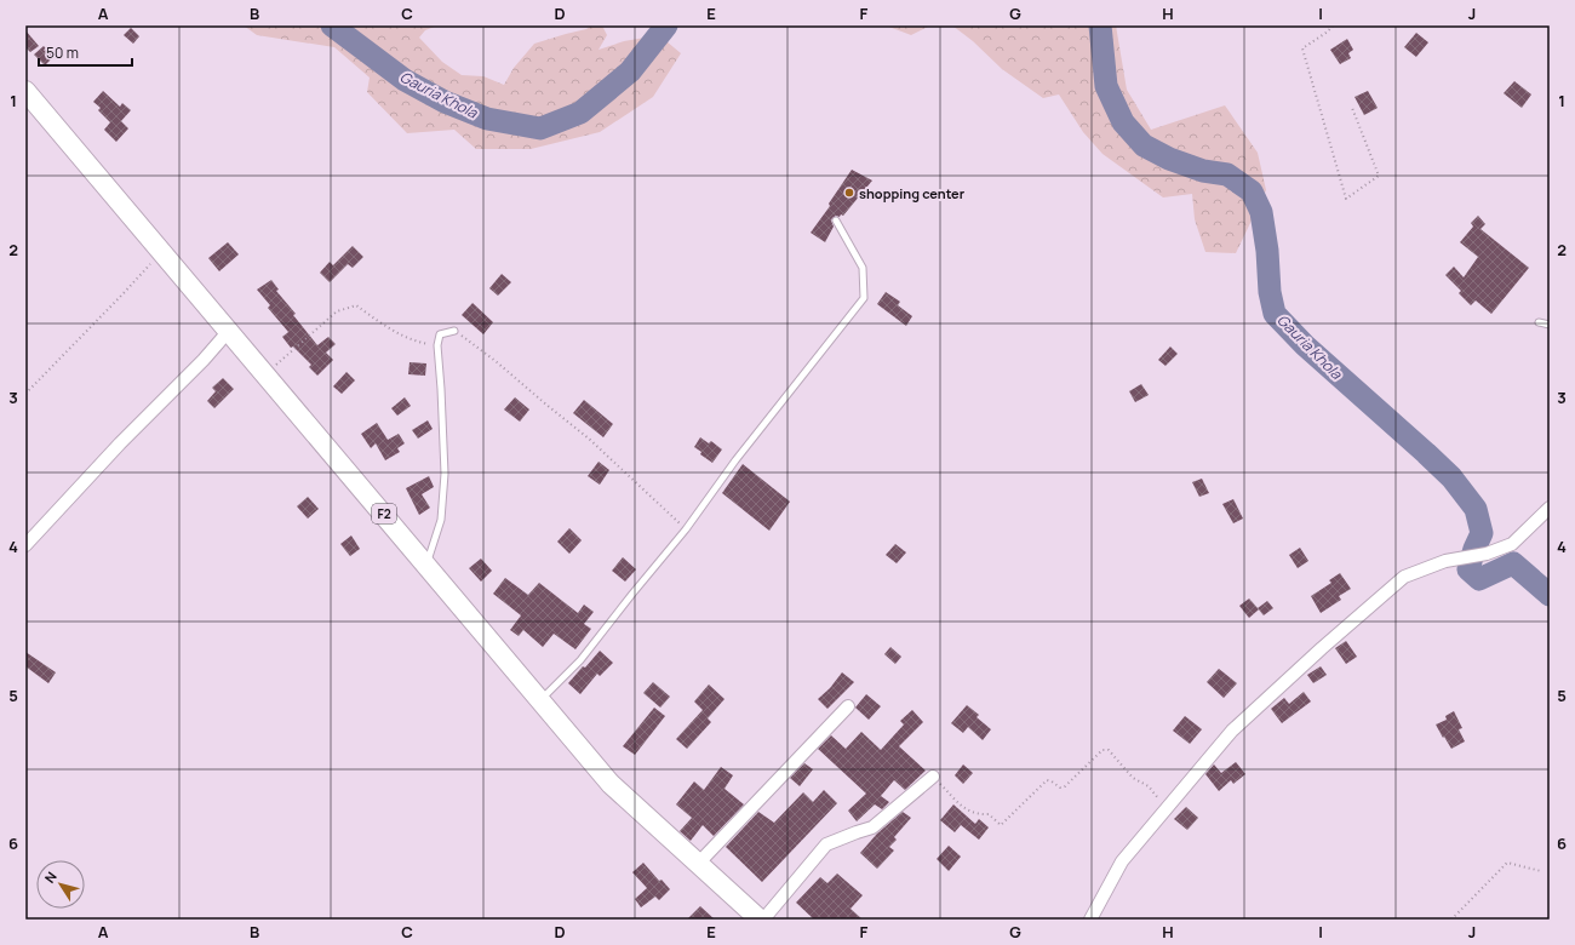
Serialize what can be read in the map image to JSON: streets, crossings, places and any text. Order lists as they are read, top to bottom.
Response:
{
  "streets": {
    "main road": ["F2"]
  },
  "water": ["Gauria Khola"],
  "places": ["shopping center"],
  "scale_bar": "50 m",
  "north": "top left",
  "grid": {
    "columns": [
      "A",
      "B",
      "C",
      "D",
      "E",
      "F",
      "G",
      "H",
      "I",
      "J"
    ],
    "rows": [
      "1",
      "2",
      "3",
      "4",
      "5",
      "6"
    ]
  }
}
